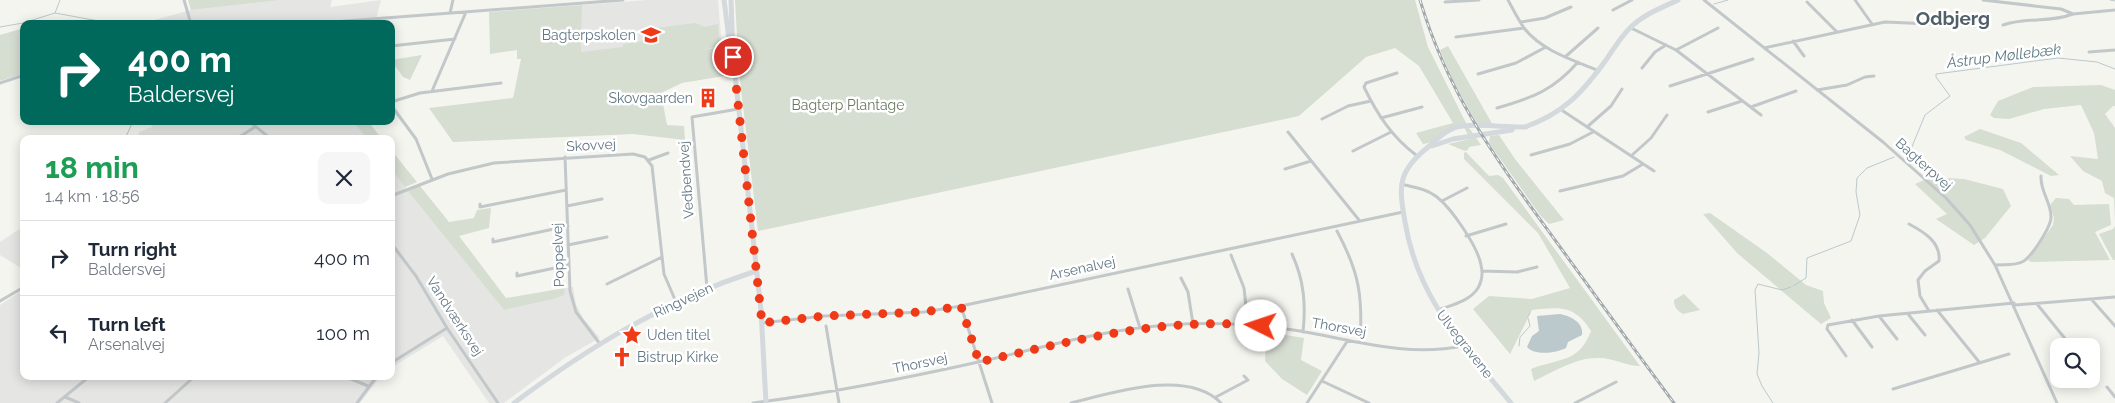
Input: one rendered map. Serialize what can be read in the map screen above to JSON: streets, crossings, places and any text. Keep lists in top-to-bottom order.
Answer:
{
  "streets": {
    "street": [
      "Skovvej",
      "Bagterpvej",
      "Vedbendvej",
      "Poppelvej",
      "Arsenalvej",
      "Ringvejen",
      "Vandværksvej",
      "Thorsvej",
      "Ulvegravene"
    ]
  },
  "crossings": [
    ["Skovvej", "Poppelvej"],
    ["Vedbendvej", "Ringvejen"],
    ["Poppelvej", "Ringvejen"],
    ["Arsenalvej", "Ulvegravene"],
    ["Thorsvej", "Ulvegravene"]
  ],
  "districts": ["Odbjerg"],
  "water": ["Åstrup Møllebæk"],
  "parks": ["Bagterp Plantage"],
  "places": {
    "school or university": ["Bagterpskolen"],
    "building": ["Skovgaarden"],
    "place": ["Uden titel"],
    "church": ["Bistrup Kirke"]
  },
  "page": {
    "turn": ["400 m", "Baldersvej"],
    "heading": ["18 min", "1.4 km · 18:56"],
    "list": [
      {
        "name": "Turn right",
        "note": "Baldersvej",
        "value": "400 m"
      },
      {
        "name": "Turn left",
        "note": "Arsenalvej",
        "value": "100 m"
      }
    ]
  }
}
